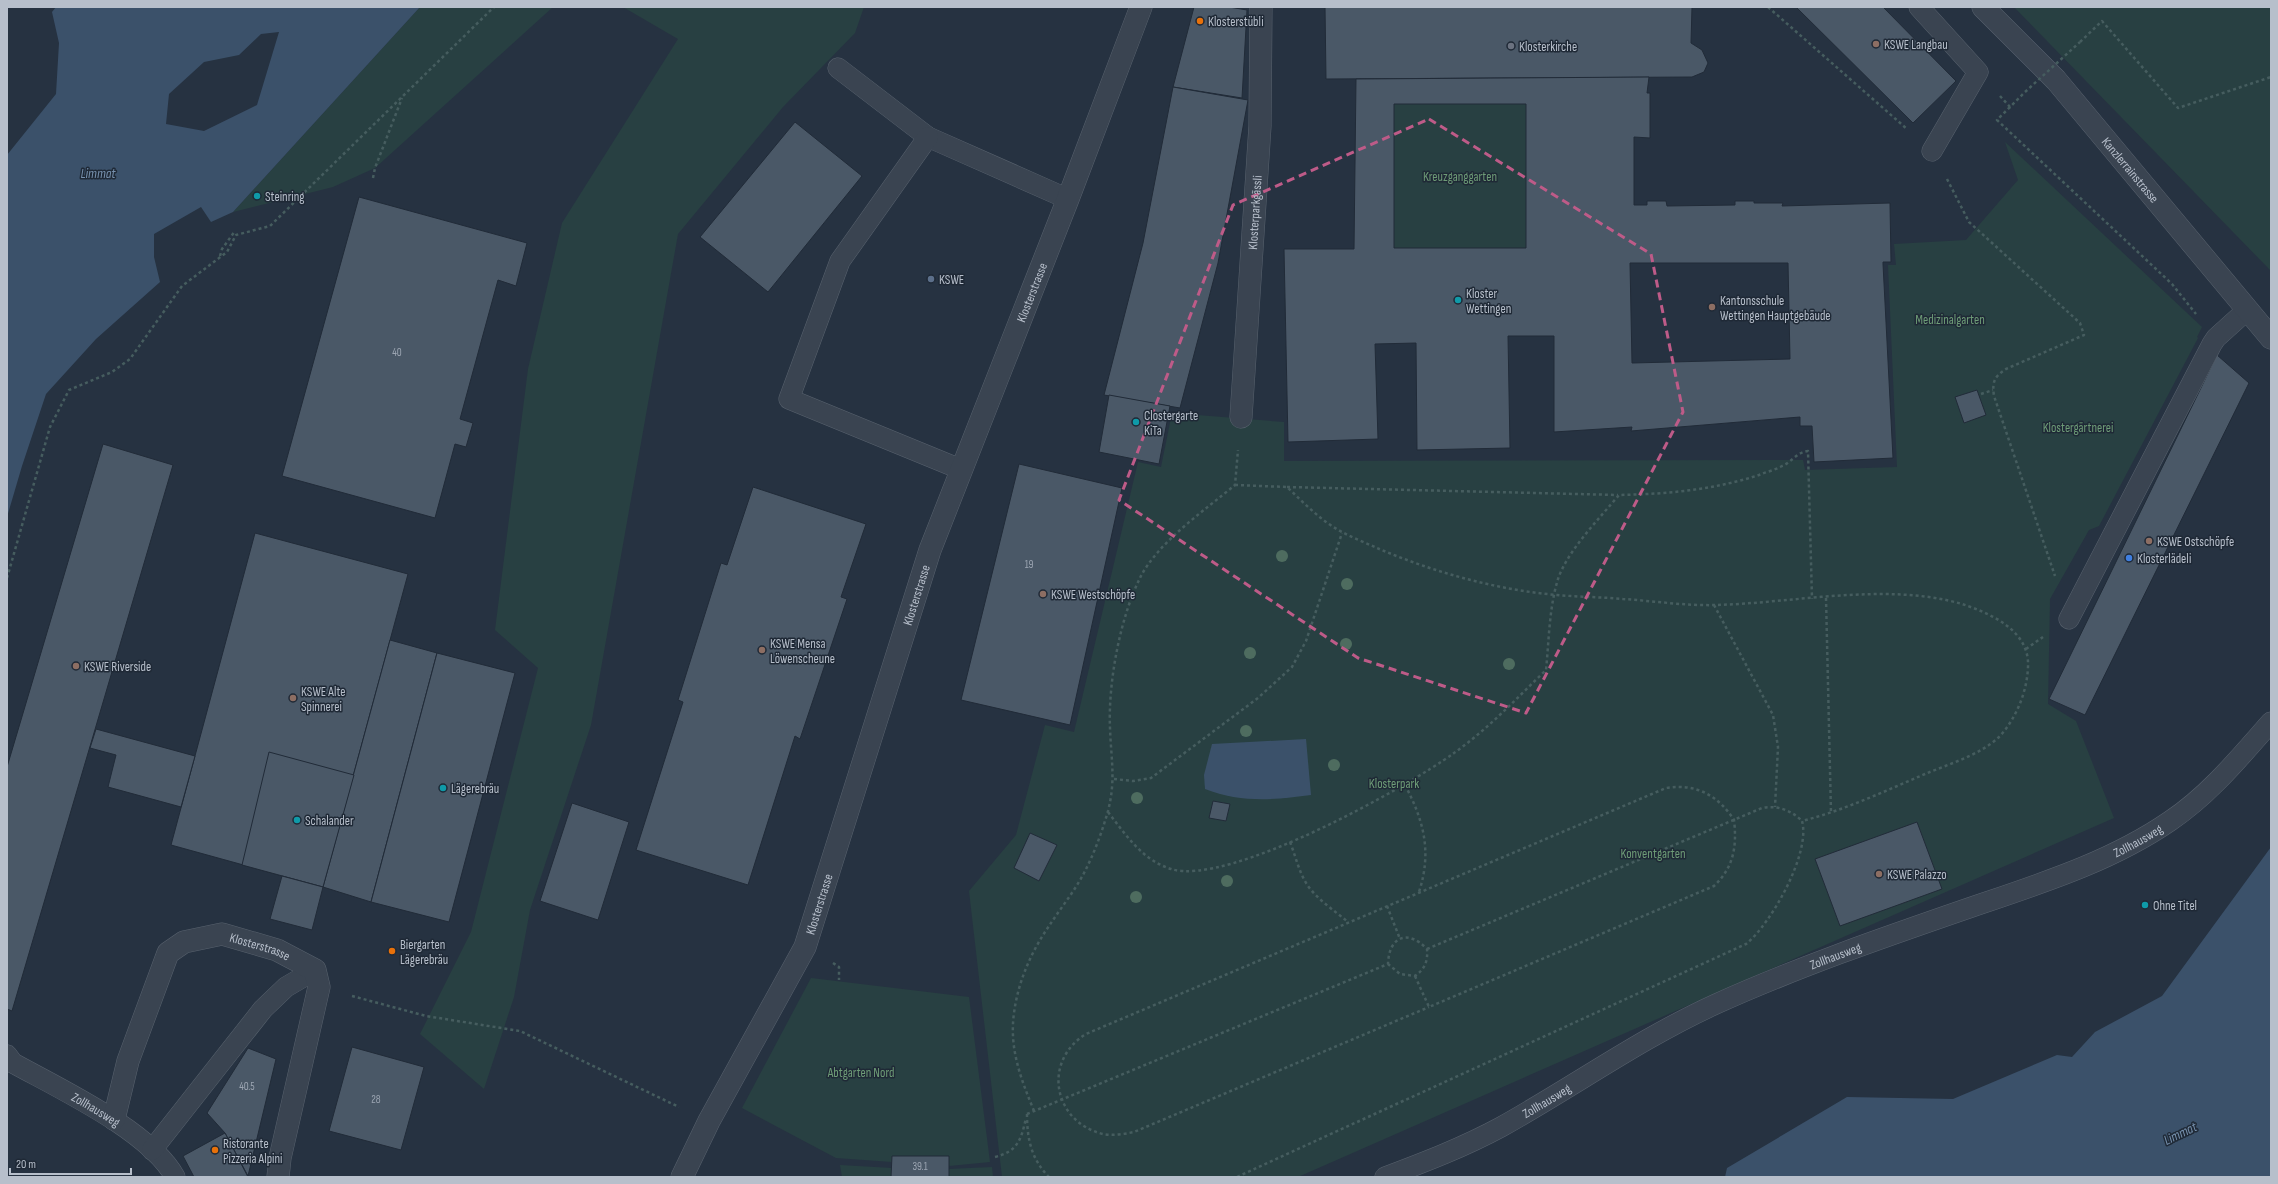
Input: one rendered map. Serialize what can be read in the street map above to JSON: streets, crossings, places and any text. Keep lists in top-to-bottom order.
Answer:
{
  "streets": {
    "street": ["Kanzlerrainstrasse", "Klosterparkgässli", "Klosterstrasse"],
    "lane": ["Zollhausweg"]
  },
  "crossings": [
    ["Klosterstrasse", "Zollhausweg"]
  ],
  "water": ["Limmat"],
  "parks": [
    "Kreuzganggarten",
    "Medizinalgarten",
    "Klostergärtnerei",
    "Klosterpark",
    "Konventgarten",
    "Abtgarten Nord"
  ],
  "places": [
    "Klosterstübli",
    "KSWE Langbau",
    "Klosterkirche",
    "Steinring",
    "KSWE",
    "Kloster Wettingen",
    "Kantonsschule Wettingen Hauptgebäude",
    "Clostergarte KiTa",
    "KSWE Ostschöpfe",
    "Klosterlädeli",
    "KSWE Westschöpfe",
    "KSWE Mensa Löwenscheune",
    "KSWE Riverside",
    "KSWE Alte Spinnerei",
    "Lägerebräu",
    "Schalander",
    "KSWE Palazzo",
    "Ohne Titel",
    "Biergarten Lägerebräu",
    "Ristorante Pizzeria Alpini"
  ],
  "house_numbers": [
    "40",
    "19",
    "40.5",
    "28",
    "39.1"
  ],
  "scale_bar": "20 m"
}
